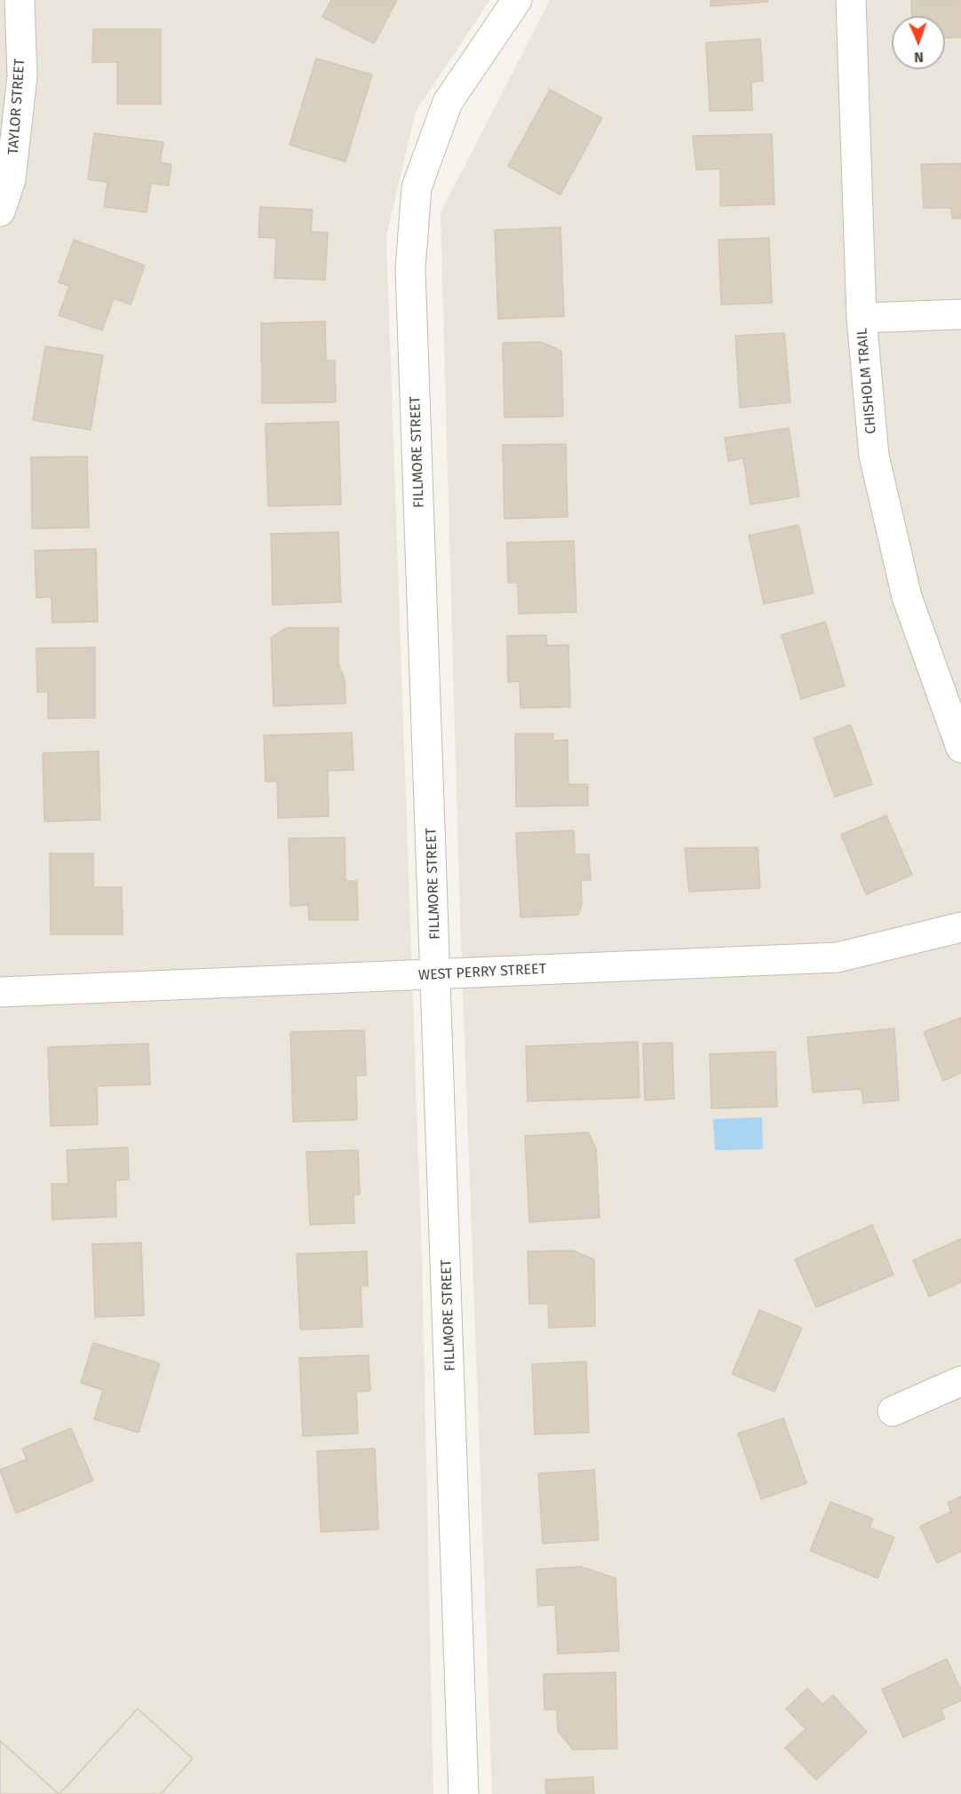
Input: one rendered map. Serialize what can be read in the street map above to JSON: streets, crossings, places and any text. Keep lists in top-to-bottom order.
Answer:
{
  "streets": {
    "street": [
      "TAYLOR STREET",
      "CHISHOLM TRAIL",
      "FILLMORE STREET",
      "WEST PERRY STREET"
    ]
  },
  "crossings": [
    ["FILLMORE STREET", "WEST PERRY STREET"]
  ],
  "north": "bottom"
}
